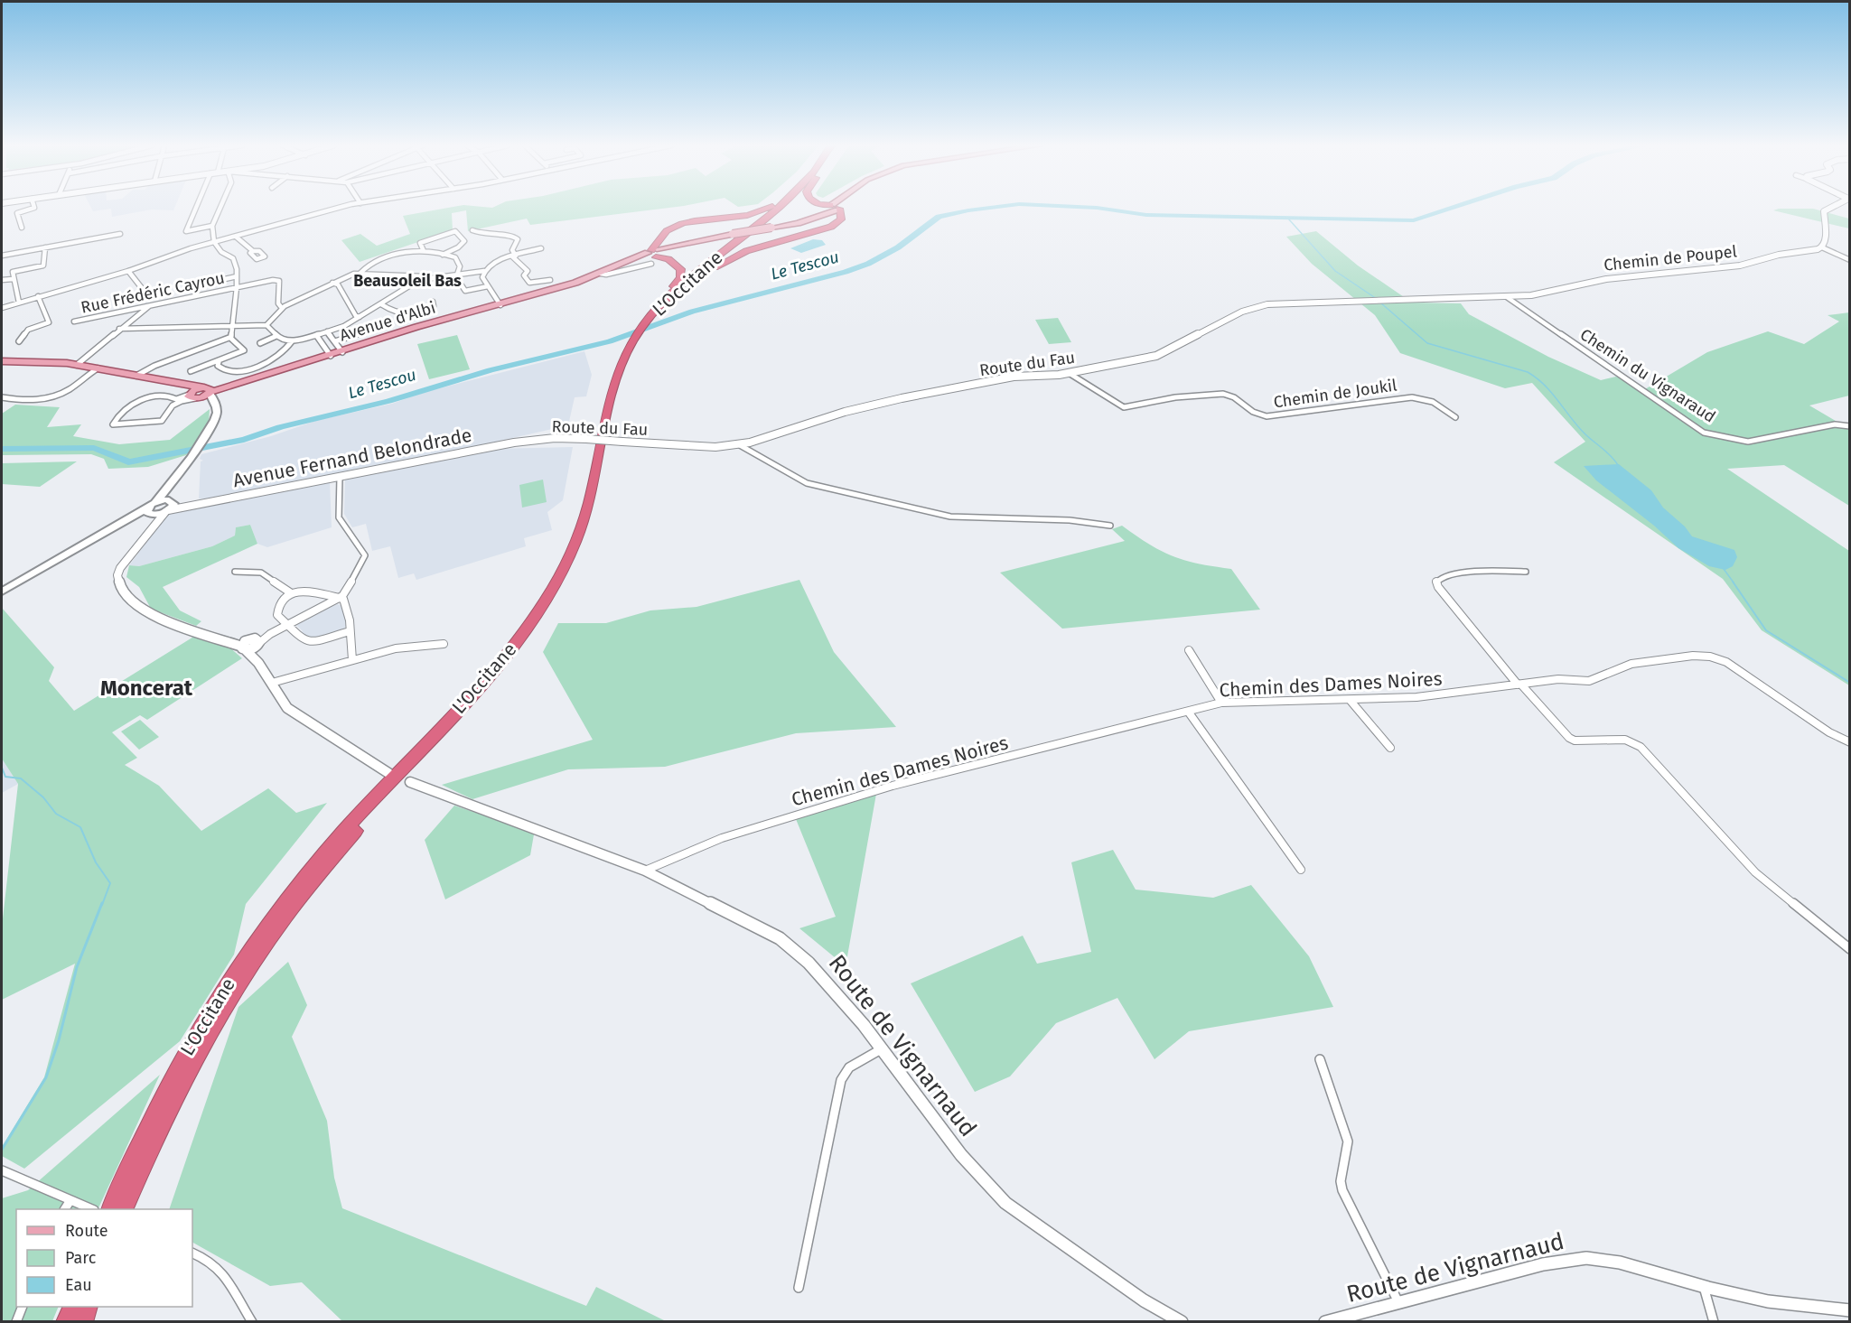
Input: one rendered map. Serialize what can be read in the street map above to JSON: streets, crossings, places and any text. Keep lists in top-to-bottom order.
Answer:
{
  "streets": {
    "highway": ["L'Occitane"],
    "main road": ["Avenue d'Albi"],
    "street": [
      "Chemin de Poupel",
      "Rue Frédéric Cayrou",
      "Route du Fau",
      "Chemin du Vignaraud",
      "Chemin de Joukil",
      "Avenue Fernand Belondrade",
      "Chemin des Dames Noires",
      "Route de Vignarnaud"
    ]
  },
  "crossings": [
    ["Chemin de Poupel", "Route du Fau"],
    ["Chemin de Poupel", "Chemin du Vignaraud"],
    ["Route du Fau", "Chemin du Vignaraud"],
    ["Route du Fau", "Chemin de Joukil"],
    ["Route du Fau", "Avenue Fernand Belondrade"],
    ["Chemin des Dames Noires", "Route de Vignarnaud"]
  ],
  "districts": ["Beausoleil Bas", "Moncerat"],
  "water": ["Le Tescou"],
  "legend": ["Route", "Parc", "Eau"]
}
